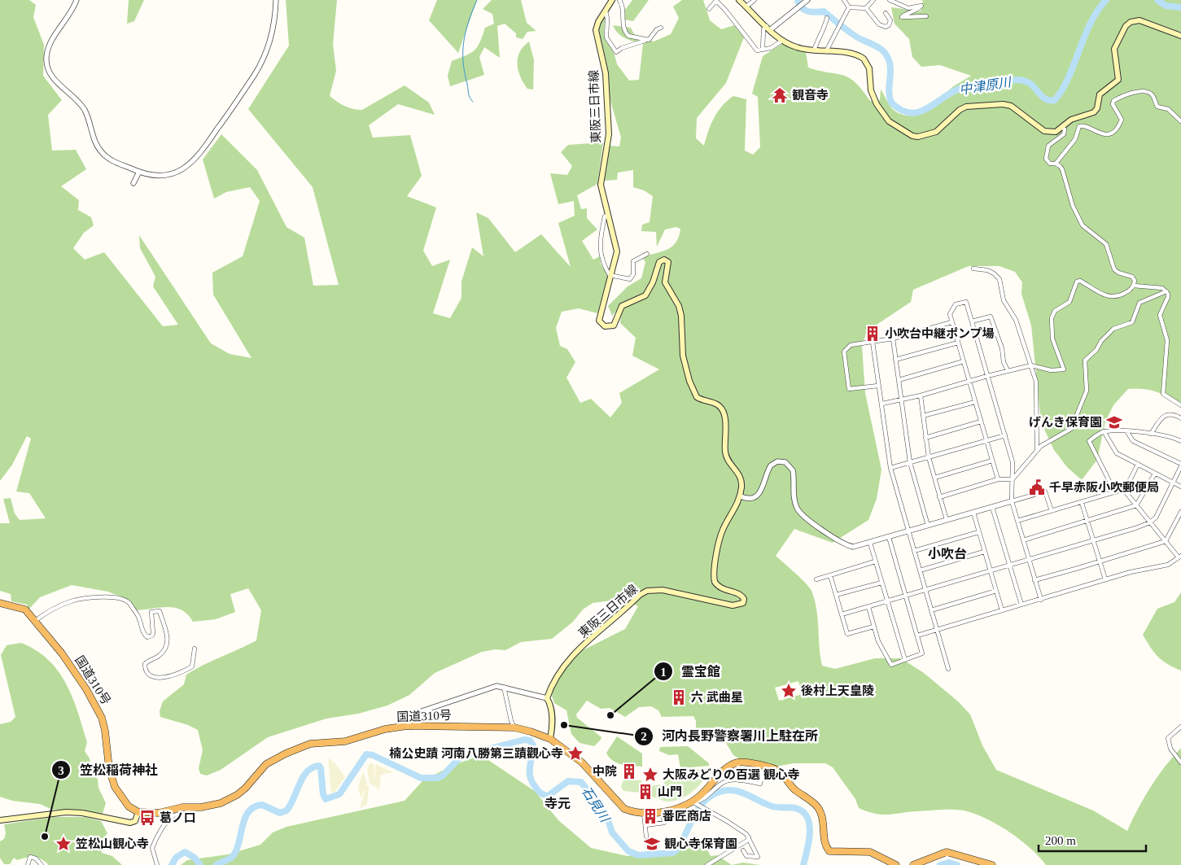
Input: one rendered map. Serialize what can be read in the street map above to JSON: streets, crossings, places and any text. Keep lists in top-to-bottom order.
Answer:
{
  "streets": {
    "highway": ["国道310号"],
    "main road": ["東阪三日市線"]
  },
  "districts": ["小吹台", "寺元"],
  "water": ["中津原川", "石見川"],
  "places": {
    "temple": ["観音寺"],
    "building": [
      "小吹台中継ポンプ場",
      "六 武曲星",
      "中院",
      "山門",
      "番匠商店"
    ],
    "school or university": ["げんき保育園", "観心寺保育園"],
    "public building": ["千早赤阪小吹郵便局"],
    "place": [
      "後村上天皇陵",
      "楠公史蹟 河南八勝第三蹟觀心寺",
      "大阪みどりの百選 観心寺",
      "笠松山観心寺"
    ],
    "other": ["霊宝館", "河内長野警察署川上駐在所", "笠松稲荷神社"],
    "bus stop": ["葛ノ口"]
  },
  "scale_bar": "200 m"
}
